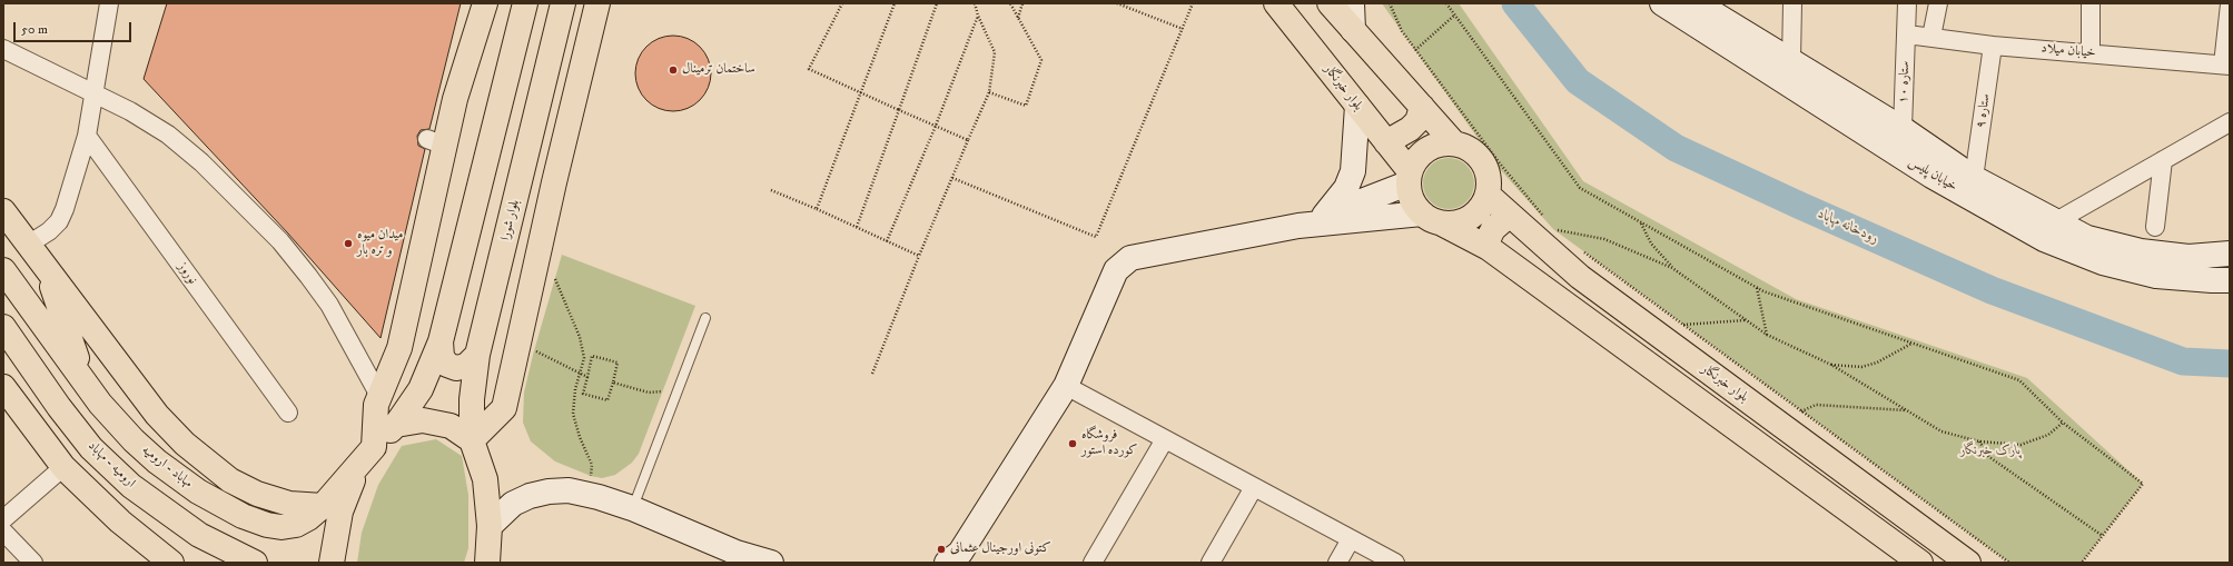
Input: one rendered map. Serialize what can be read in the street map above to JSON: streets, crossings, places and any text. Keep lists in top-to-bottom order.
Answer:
{
  "streets": {
    "main road": [
      "بلوار خبرنگار",
      "بلوار شورا",
      "ارومیه - مهاباد",
      "مهاباد - ارومیه"
    ],
    "street": [
      "خیابان میلاد",
      "ستاره ۱۰",
      "ستاره ۹",
      "خیابان پلیس",
      "نوروز"
    ]
  },
  "crossings": [
    ["خیابان میلاد", "ستاره ۱۰"],
    ["خیابان میلاد", "ستاره ۹"],
    ["ستاره ۱۰", "خیابان پلیس"],
    ["ستاره ۹", "خیابان پلیس"]
  ],
  "water": ["رودخانه مهاباد"],
  "parks": ["پارک خبرنگار"],
  "places": [
    "ساختمان ترمینال",
    "میدان میوه و تره بار",
    "فروشگاه کورده استور",
    "کتونی اورجینال عثمانی"
  ],
  "scale_bar": "50 m"
}
